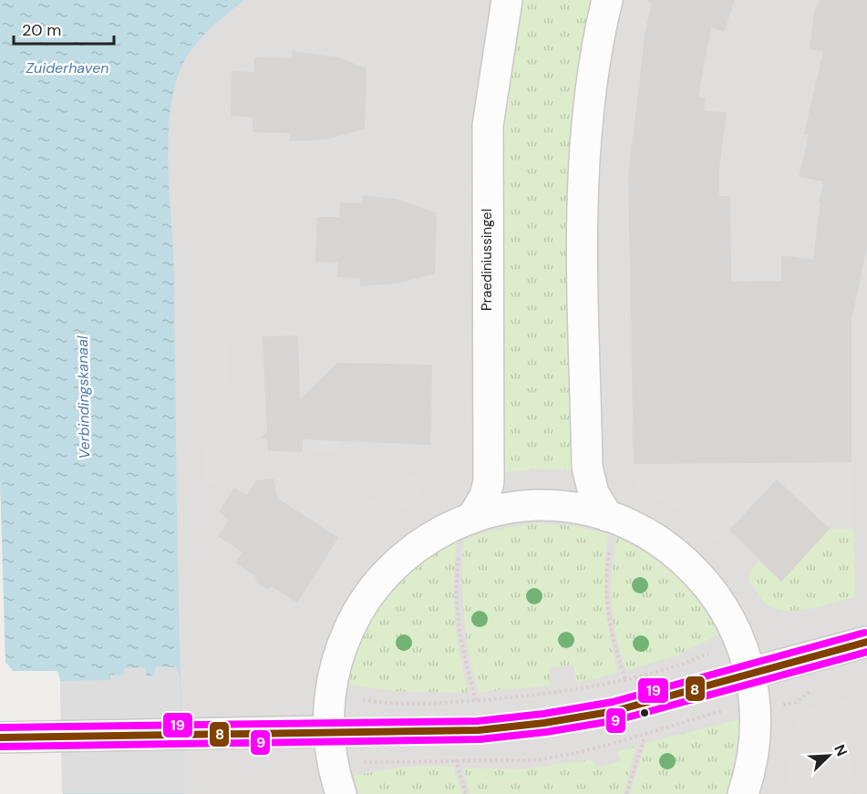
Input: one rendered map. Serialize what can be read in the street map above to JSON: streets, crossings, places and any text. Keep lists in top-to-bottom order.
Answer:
{
  "streets": {
    "street": ["Praediniussingel"]
  },
  "water": ["Zuiderhaven", "Verbindingskanaal"],
  "lines": ["transit line 19", "transit line 8", "transit line 9"],
  "scale_bar": "20 m",
  "north": "top right"
}
